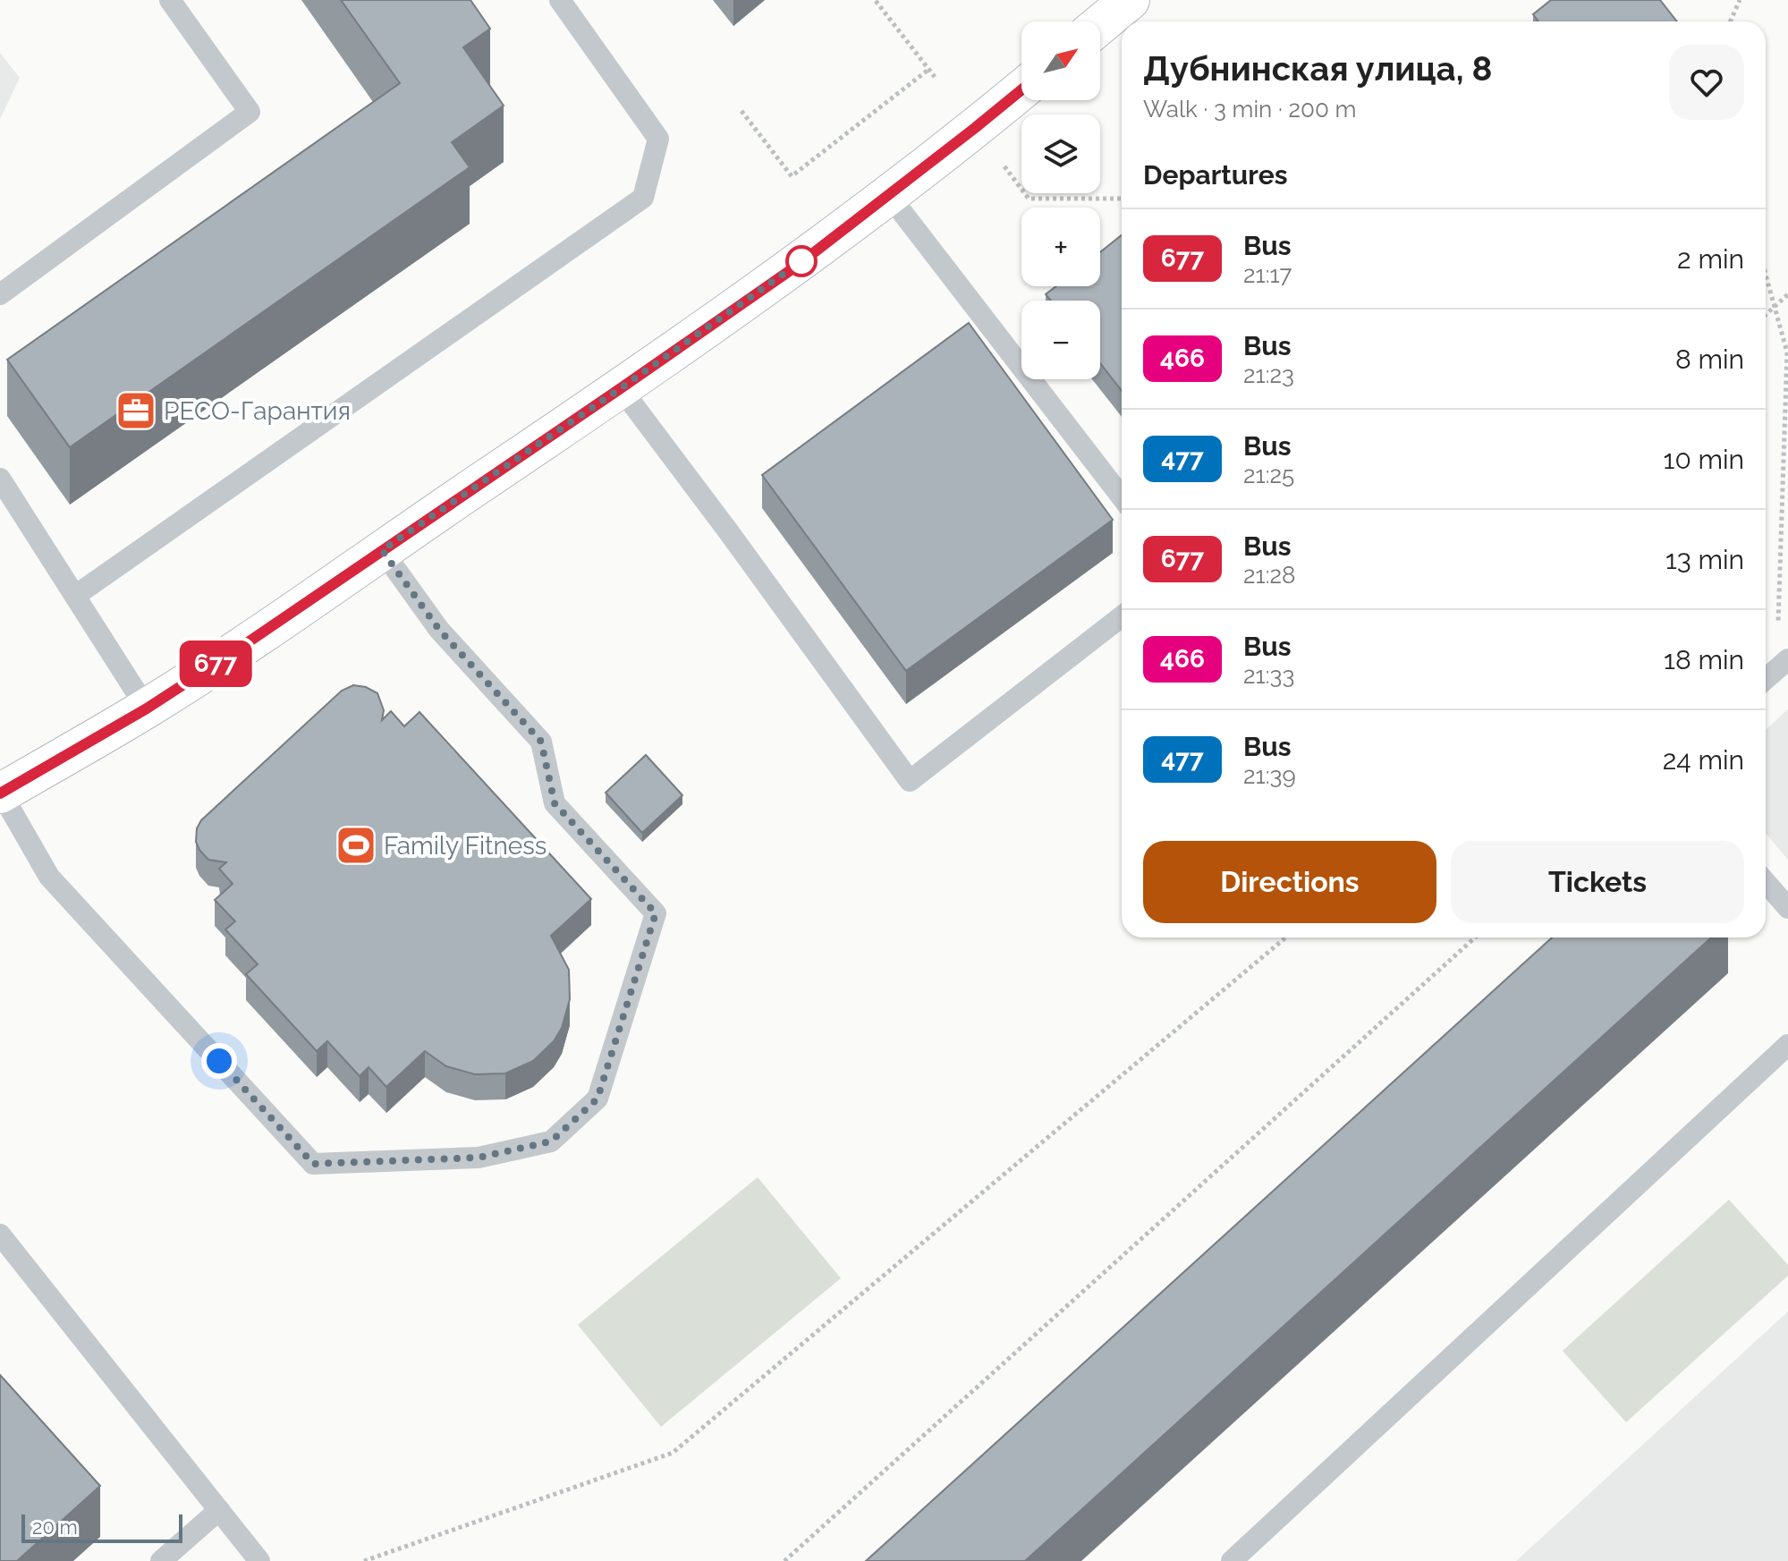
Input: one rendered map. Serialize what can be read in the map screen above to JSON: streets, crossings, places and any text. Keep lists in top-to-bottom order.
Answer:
{
  "places": {
    "office": ["РЕСО-Гарантия"],
    "sports": ["Family Fitness"]
  },
  "lines": ["bus line 677"],
  "scale_bar": "20 m",
  "north": "top right",
  "page": {
    "on_map": "677",
    "map_buttons": ["+", "−"],
    "heading": [
      ["Дубнинская улица, 8", "Walk · 3 min · 200 m"],
      "Departures"
    ],
    "list": [
      {
        "mark": "677",
        "name": "Bus",
        "note": "21:17",
        "value": "2 min"
      },
      {
        "mark": "466",
        "name": "Bus",
        "note": "21:23",
        "value": "8 min"
      },
      {
        "mark": "477",
        "name": "Bus",
        "note": "21:25",
        "value": "10 min"
      },
      {
        "mark": "677",
        "name": "Bus",
        "note": "21:28",
        "value": "13 min"
      },
      {
        "mark": "466",
        "name": "Bus",
        "note": "21:33",
        "value": "18 min"
      },
      {
        "mark": "477",
        "name": "Bus",
        "note": "21:39",
        "value": "24 min"
      }
    ],
    "buttons": ["Directions", "Tickets"],
    "scale": "20 m"
  }
}
